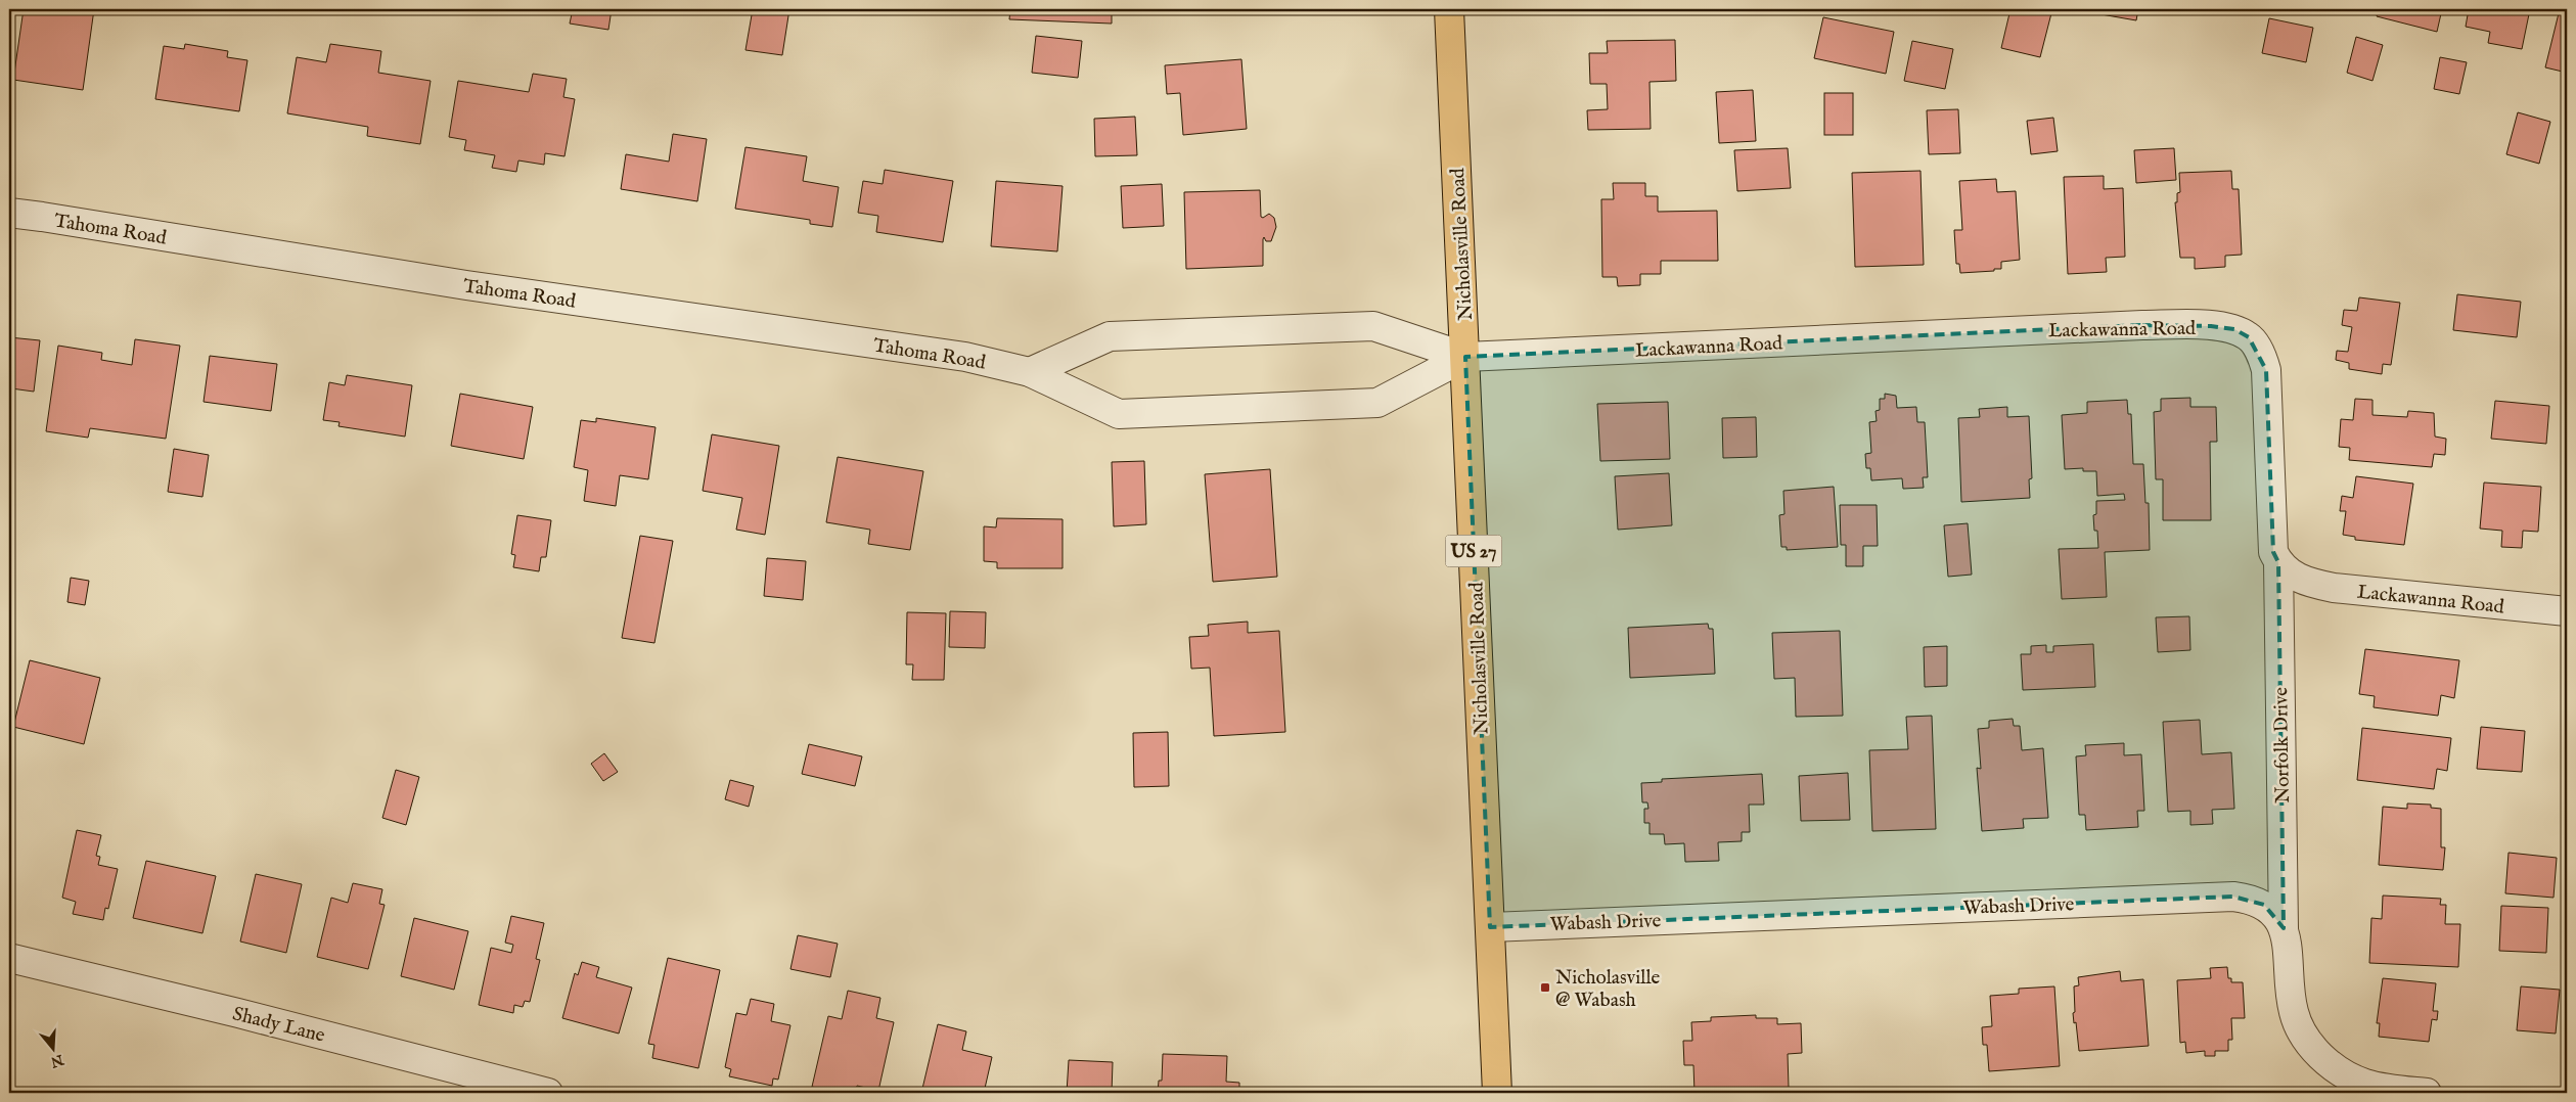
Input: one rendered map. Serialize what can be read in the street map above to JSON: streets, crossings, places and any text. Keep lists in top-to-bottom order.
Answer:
{
  "streets": {
    "main road": ["Nicholasville Road", "US 27"],
    "street": [
      "Tahoma Road",
      "Lackawanna Road",
      "Norfolk Drive",
      "Wabash Drive",
      "Shady Lane"
    ]
  },
  "crossings": [
    ["Tahoma Road", "Nicholasville Road"],
    ["Tahoma Road", "Lackawanna Road"],
    ["Nicholasville Road", "Lackawanna Road"],
    ["Nicholasville Road", "Wabash Drive"],
    ["Lackawanna Road", "Norfolk Drive"],
    ["Norfolk Drive", "Wabash Drive"]
  ],
  "places": {
    "transit": ["Nicholasville @ Wabash"]
  },
  "north": "bottom"
}
